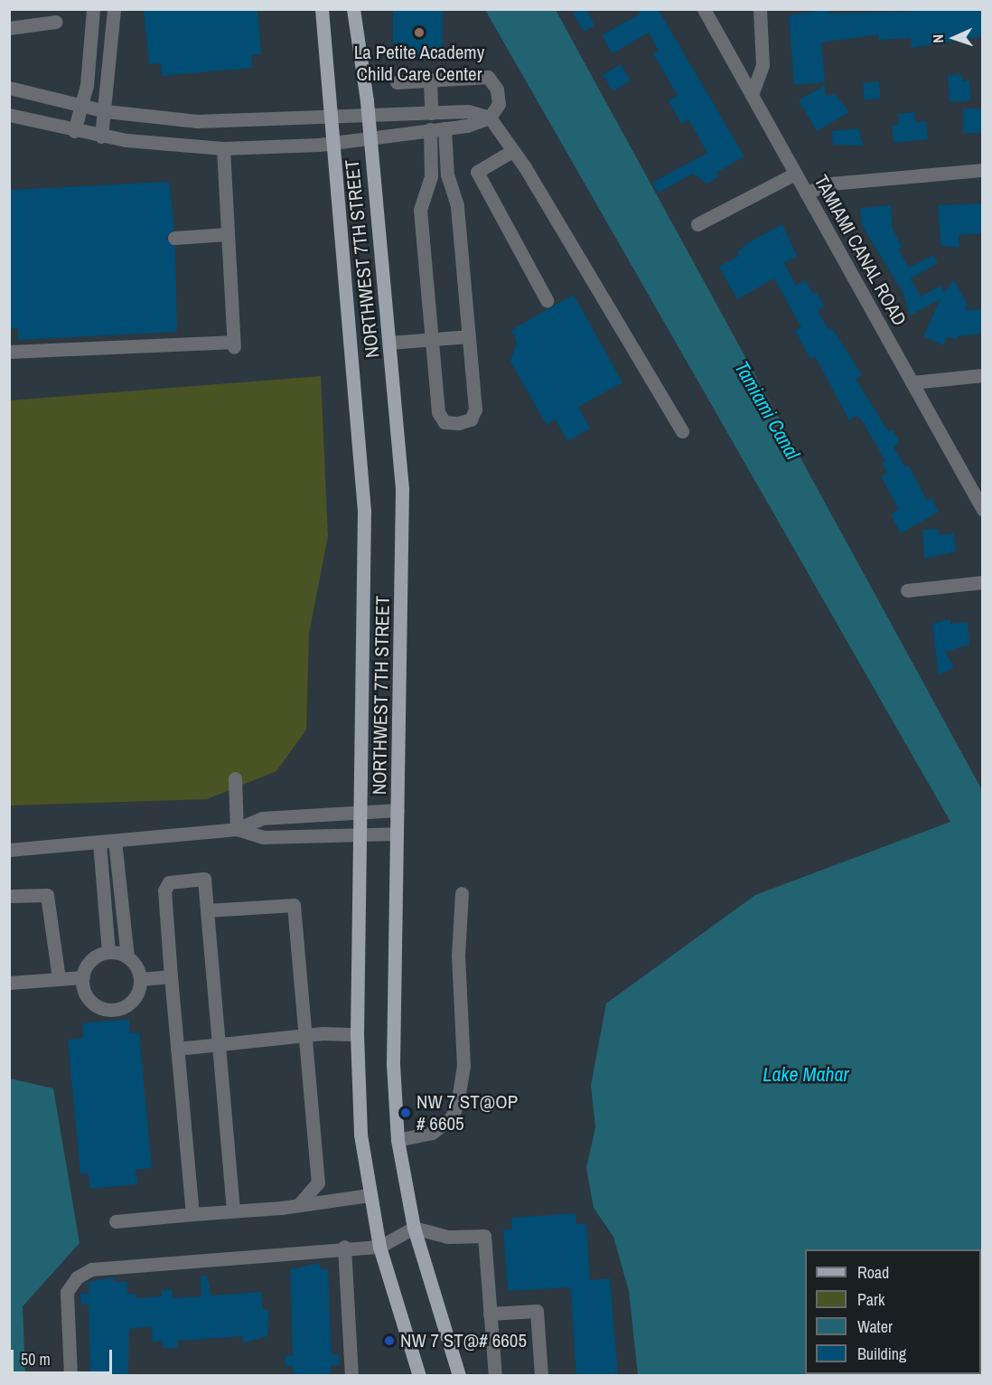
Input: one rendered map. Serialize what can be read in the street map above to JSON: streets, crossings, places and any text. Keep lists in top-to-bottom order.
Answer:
{
  "streets": {
    "main road": ["NORTHWEST 7TH STREET"],
    "street": ["TAMIAMI CANAL ROAD"]
  },
  "water": ["Tamiami Canal", "Lake Mahar"],
  "places": ["La Petite Academy Child Care Center", "NW 7 ST@OP # 6605", "NW 7 ST@# 6605"],
  "legend": [
    "Road",
    "Park",
    "Water",
    "Building"
  ],
  "scale_bar": "50 m",
  "north": "left"
}
